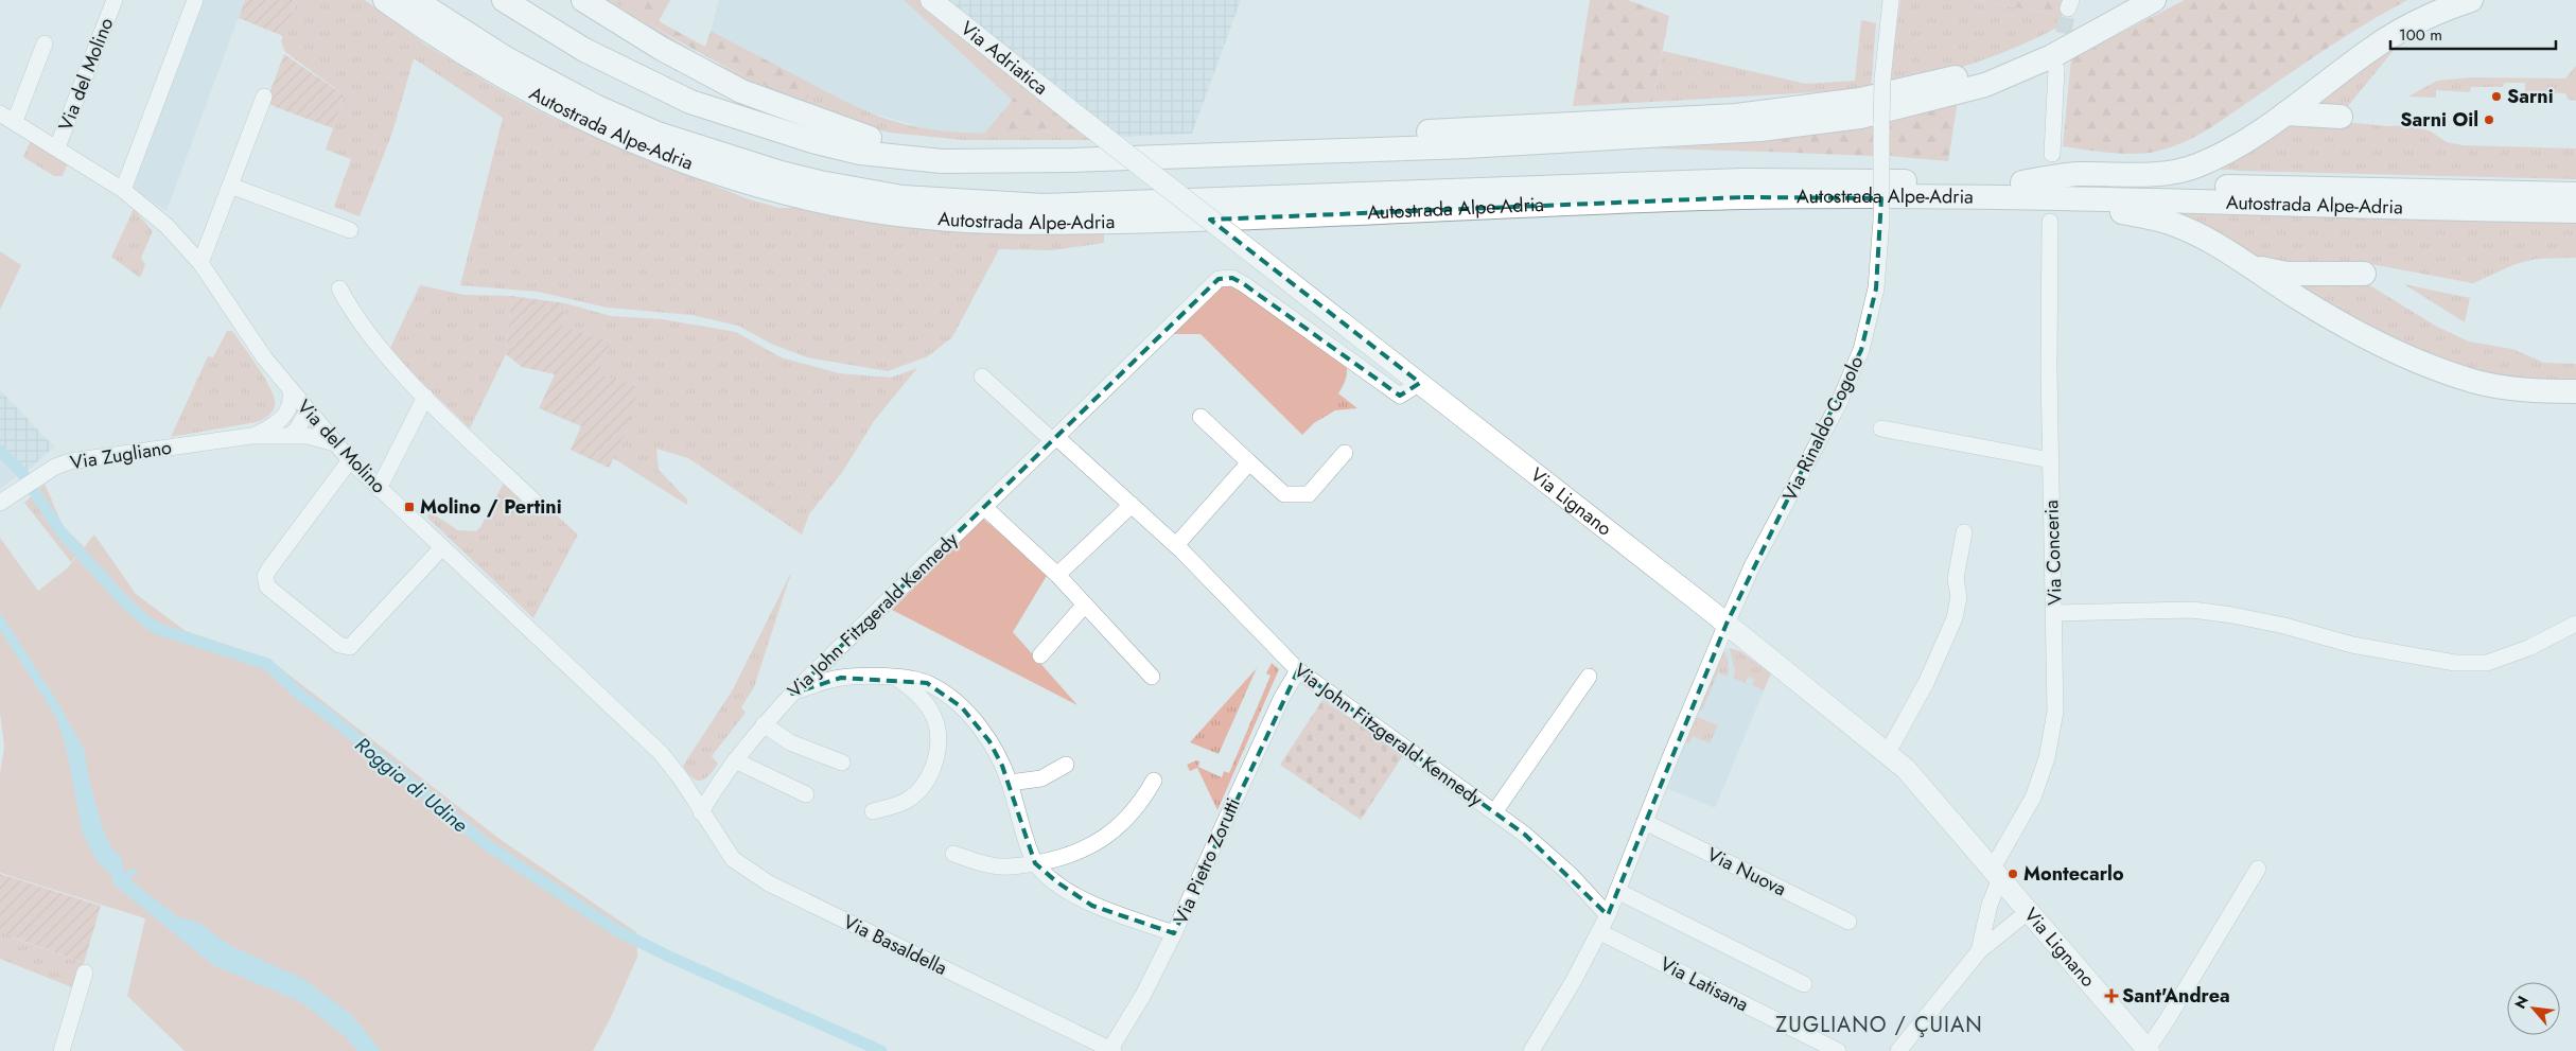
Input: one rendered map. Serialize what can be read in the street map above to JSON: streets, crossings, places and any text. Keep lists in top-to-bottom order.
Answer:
{
  "streets": {
    "highway": ["Autostrada Alpe-Adria"],
    "main road": ["Via Adriatica", "Via Lignano"],
    "street": [
      "Via del Molino",
      "Via Rinaldo Cogolo",
      "Via Zugliano",
      "Via Conceria",
      "Via John Fitzgerald Kennedy",
      "Via Pietro Zorutti",
      "Via Nuova",
      "Via Basaldella",
      "Via Latisana"
    ]
  },
  "crossings": [
    ["Via Adriatica", "Via Lignano"],
    ["Via del Molino", "Via Zugliano"],
    ["Via del Molino", "Via John Fitzgerald Kennedy"],
    ["Via del Molino", "Via Basaldella"],
    ["Via Rinaldo Cogolo", "Via Lignano"],
    ["Via Lignano", "Via Conceria"],
    ["Via Lignano", "Via John Fitzgerald Kennedy"],
    ["Via John Fitzgerald Kennedy", "Via Pietro Zorutti"],
    ["Via John Fitzgerald Kennedy", "Via Basaldella"],
    ["Via Pietro Zorutti", "Via Basaldella"]
  ],
  "districts": ["ZUGLIANO / ÇUIAN"],
  "water": ["Roggia di Udine"],
  "places": {
    "other": ["Sarni", "Sarni Oil", "Montecarlo"],
    "transit": ["Molino / Pertini"],
    "health": ["Sant'Andrea"]
  },
  "scale_bar": "100 m",
  "north": "top left"
}
